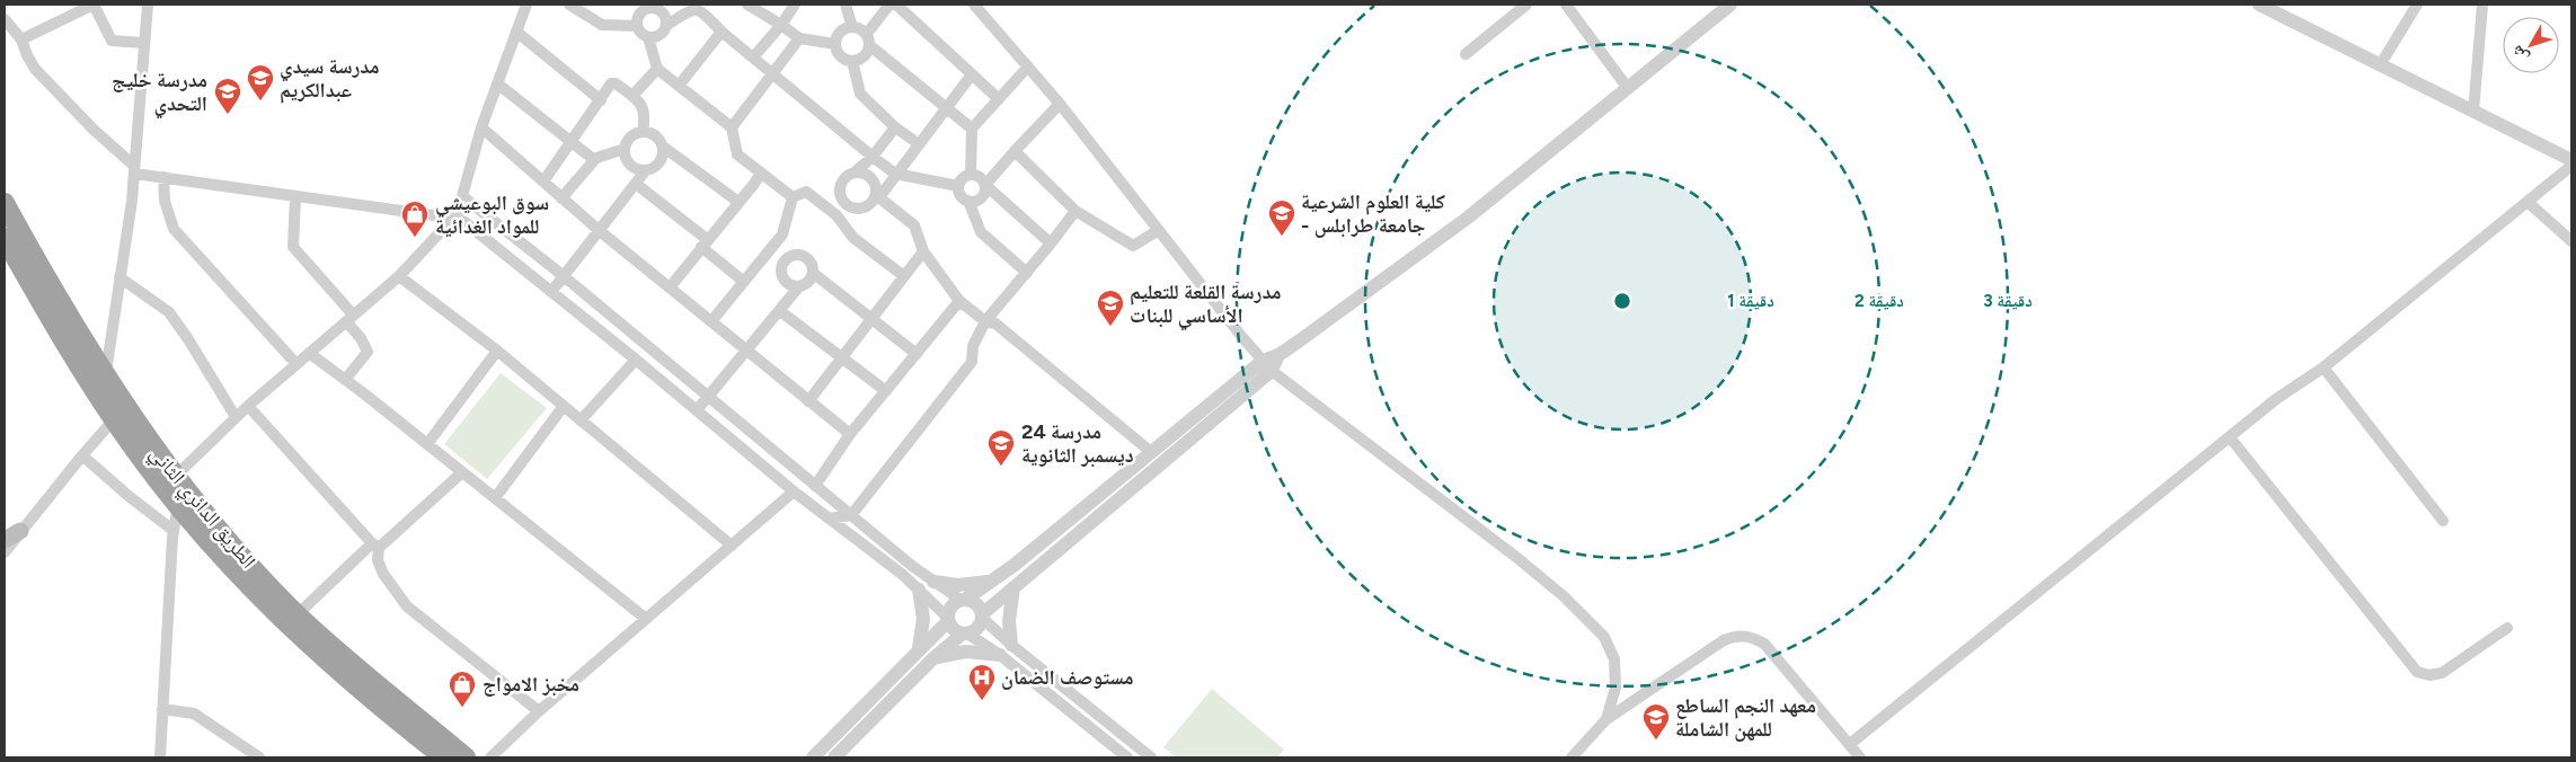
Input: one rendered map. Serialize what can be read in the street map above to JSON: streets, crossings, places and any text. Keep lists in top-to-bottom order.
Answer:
{
  "streets": {
    "highway": ["الطريق الدائري الثاني"]
  },
  "places": {
    "school or university": [
      "مدرسة سيدي عبدالكريم",
      "مدرسة خليج التحدي",
      "كلية العلوم الشرعية - جامعة طرابلس",
      "مدرسة القلعة للتعليم الأساسي للبنات",
      "مدرسة 24 ديسمبر الثانوية",
      "معهد النجم الساطع للمهن الشاملة"
    ],
    "shop": ["سوق البوعيشي للمواد الغدائية", "مخبز الامواج"],
    "hospital": ["مستوصف الضمان"]
  },
  "north": "bottom left",
  "rings": ["1 دقيقة", "2 دقيقة", "3 دقيقة"]
}
